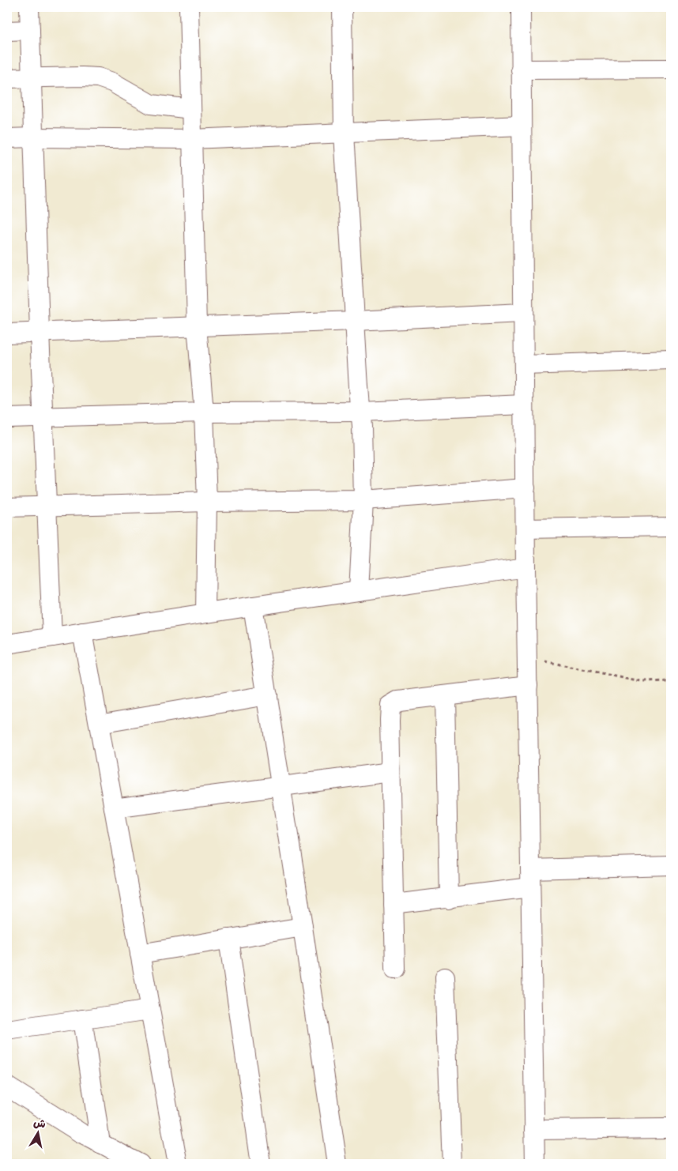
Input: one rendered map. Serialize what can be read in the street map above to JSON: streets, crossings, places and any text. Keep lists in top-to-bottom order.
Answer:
{
  "north": "top"
}
